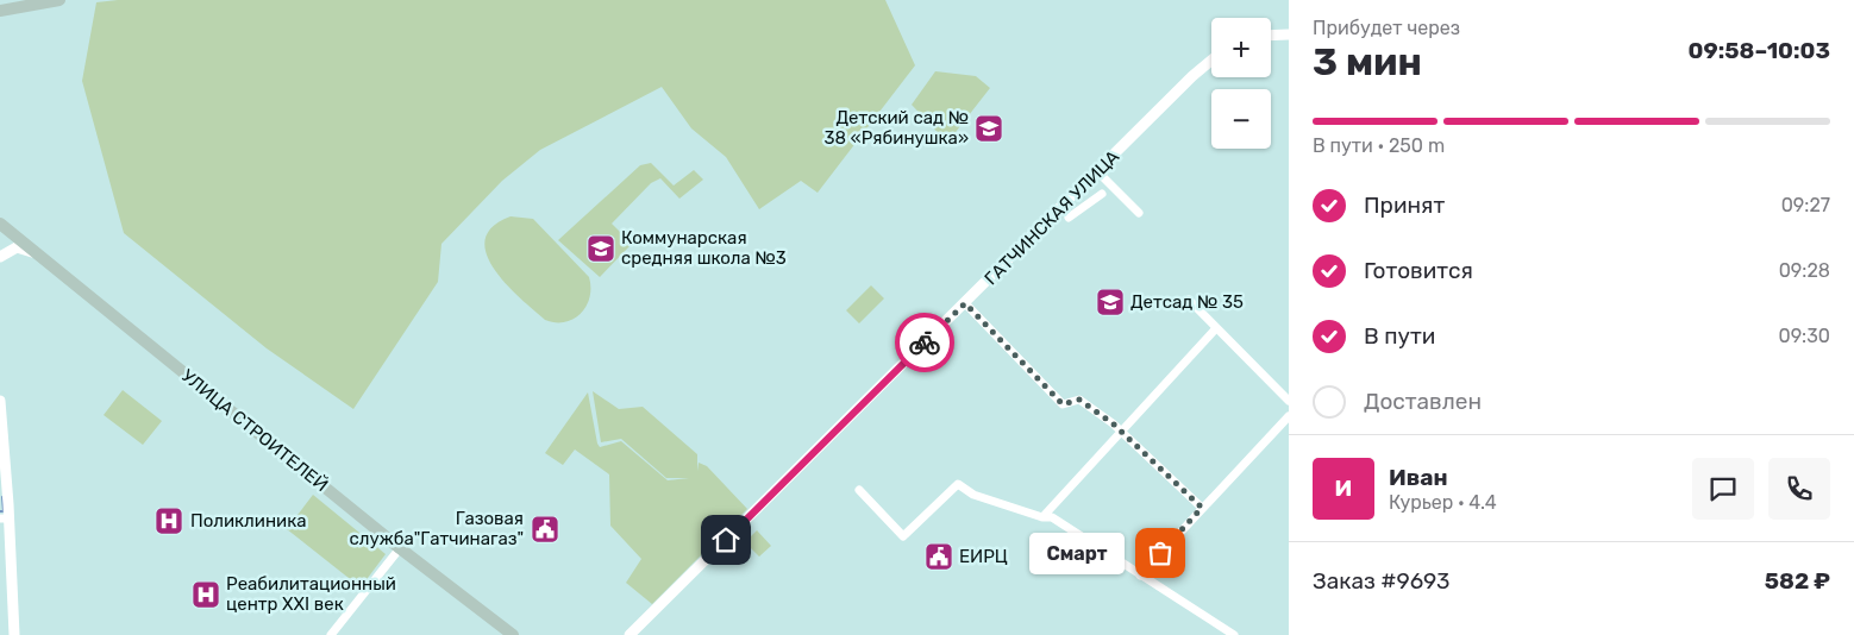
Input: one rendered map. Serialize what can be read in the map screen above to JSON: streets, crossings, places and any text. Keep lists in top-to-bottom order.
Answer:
{
  "streets": {
    "main road": ["УЛИЦА СТРОИТЕЛЕЙ"],
    "street": ["ГАТЧИНСКАЯ УЛИЦА"]
  },
  "places": {
    "school or university": ["Детский сад № 38 «Рябинушка»", "Коммунарская средняя школа №3", "Детсад № 35"],
    "hospital": ["Поликлиника", "Реабилитационный центр ХХI век"],
    "public building": ["Газовая служба\"Гатчинагаз\"", "ЕИРЦ"],
    "other": ["Смарт"]
  },
  "page": {
    "heading": ["3 мин", "Прибудет через", "09:58–10:03"],
    "panel": [
      "Иван",
      "Курьер · 4.4",
      "Заказ #9693",
      "582 ₽"
    ],
    "map_buttons": ["+", "−"],
    "bar": "В пути · 250 m",
    "list": [
      ["Принят", "09:27"],
      ["Готовится", "09:28"],
      ["В пути", "09:30"],
      "Доставлен"
    ],
    "round": "И",
    "bubble": "Смарт"
  }
}
